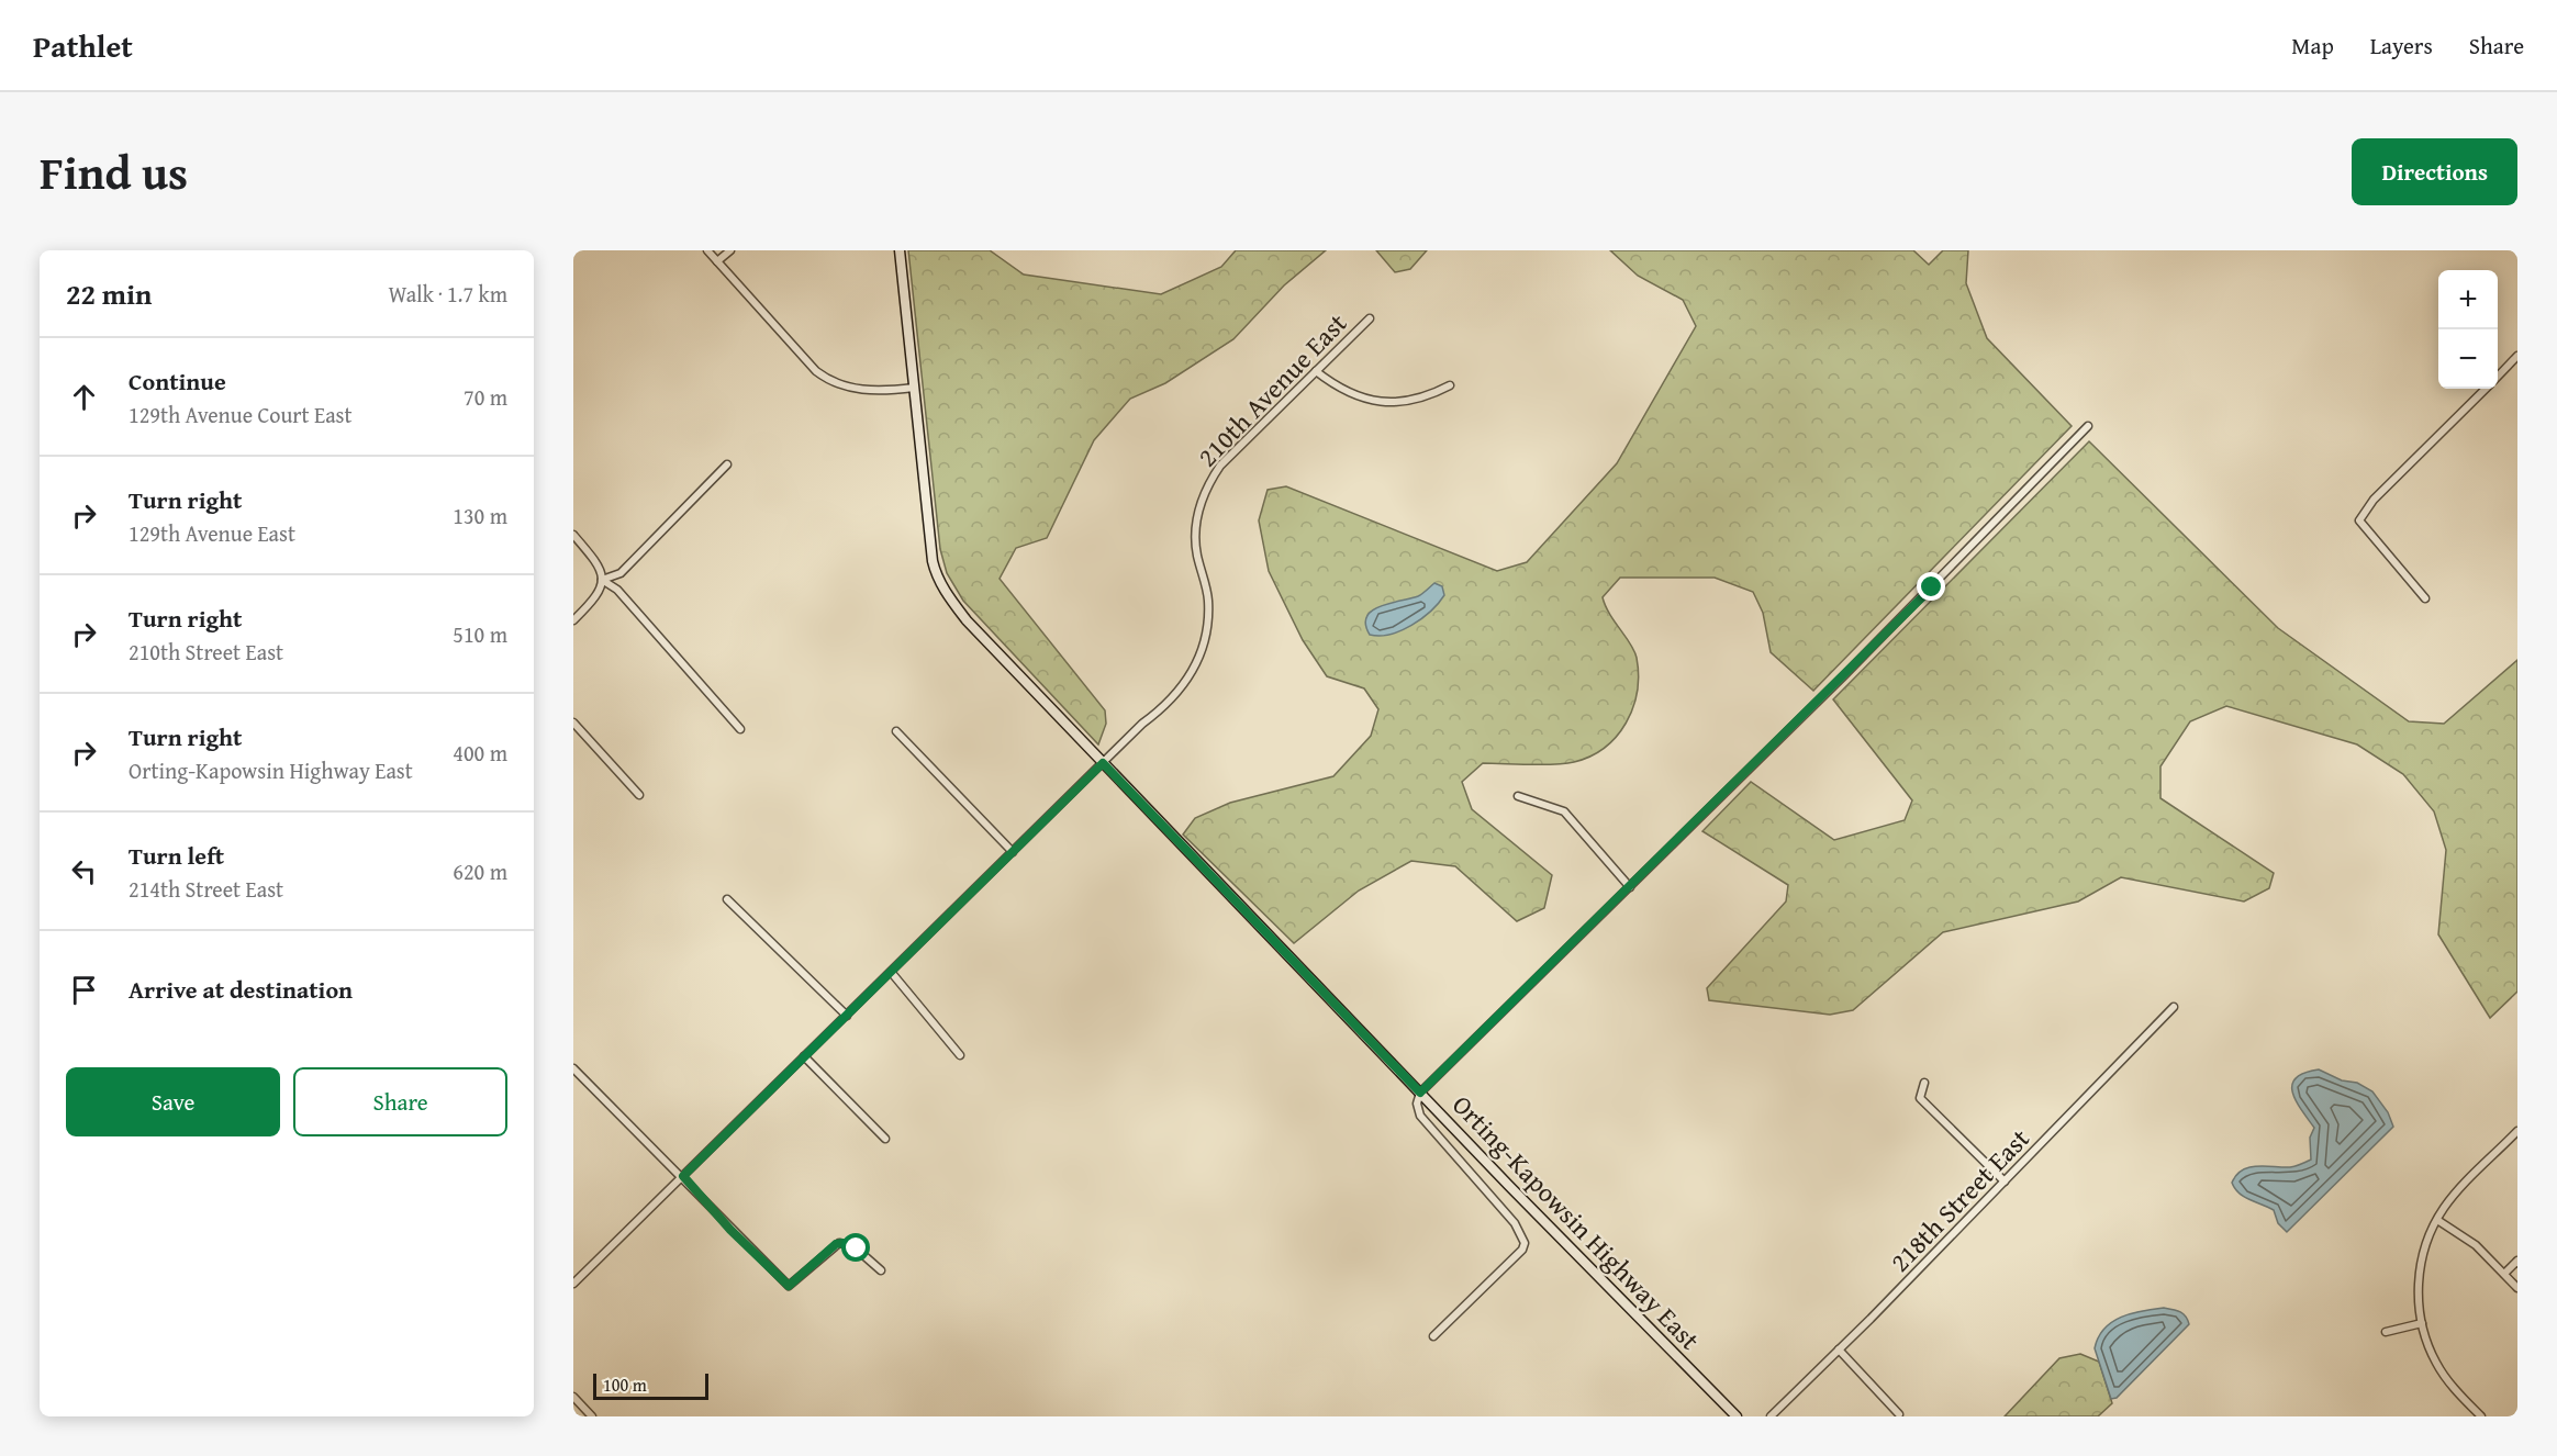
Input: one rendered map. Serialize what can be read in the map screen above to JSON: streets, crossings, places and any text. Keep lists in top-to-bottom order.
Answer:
{
  "streets": {
    "main road": ["Orting-Kapowsin Highway East"],
    "street": ["210th Avenue East", "218th Street East"]
  },
  "crossings": [
    ["210th Avenue East", "Orting-Kapowsin Highway East"]
  ],
  "scale_bar": "100 m",
  "page": {
    "header": "Pathlet",
    "nav": ["Map", "Layers", "Share"],
    "title": "Find us",
    "buttons": [
      "Directions",
      ["Save", "Share"]
    ],
    "heading": ["22 min", "Walk · 1.7 km"],
    "map_buttons": ["+", "−"],
    "list": [
      ["Continue", "129th Avenue Court East", "70 m"],
      ["Turn right", "129th Avenue East", "130 m"],
      ["Turn right", "210th Street East", "510 m"],
      ["Turn right", "Orting-Kapowsin Highway East", "400 m"],
      ["Turn left", "214th Street East", "620 m"],
      "Arrive at destination"
    ],
    "scale": "100 m"
  }
}
